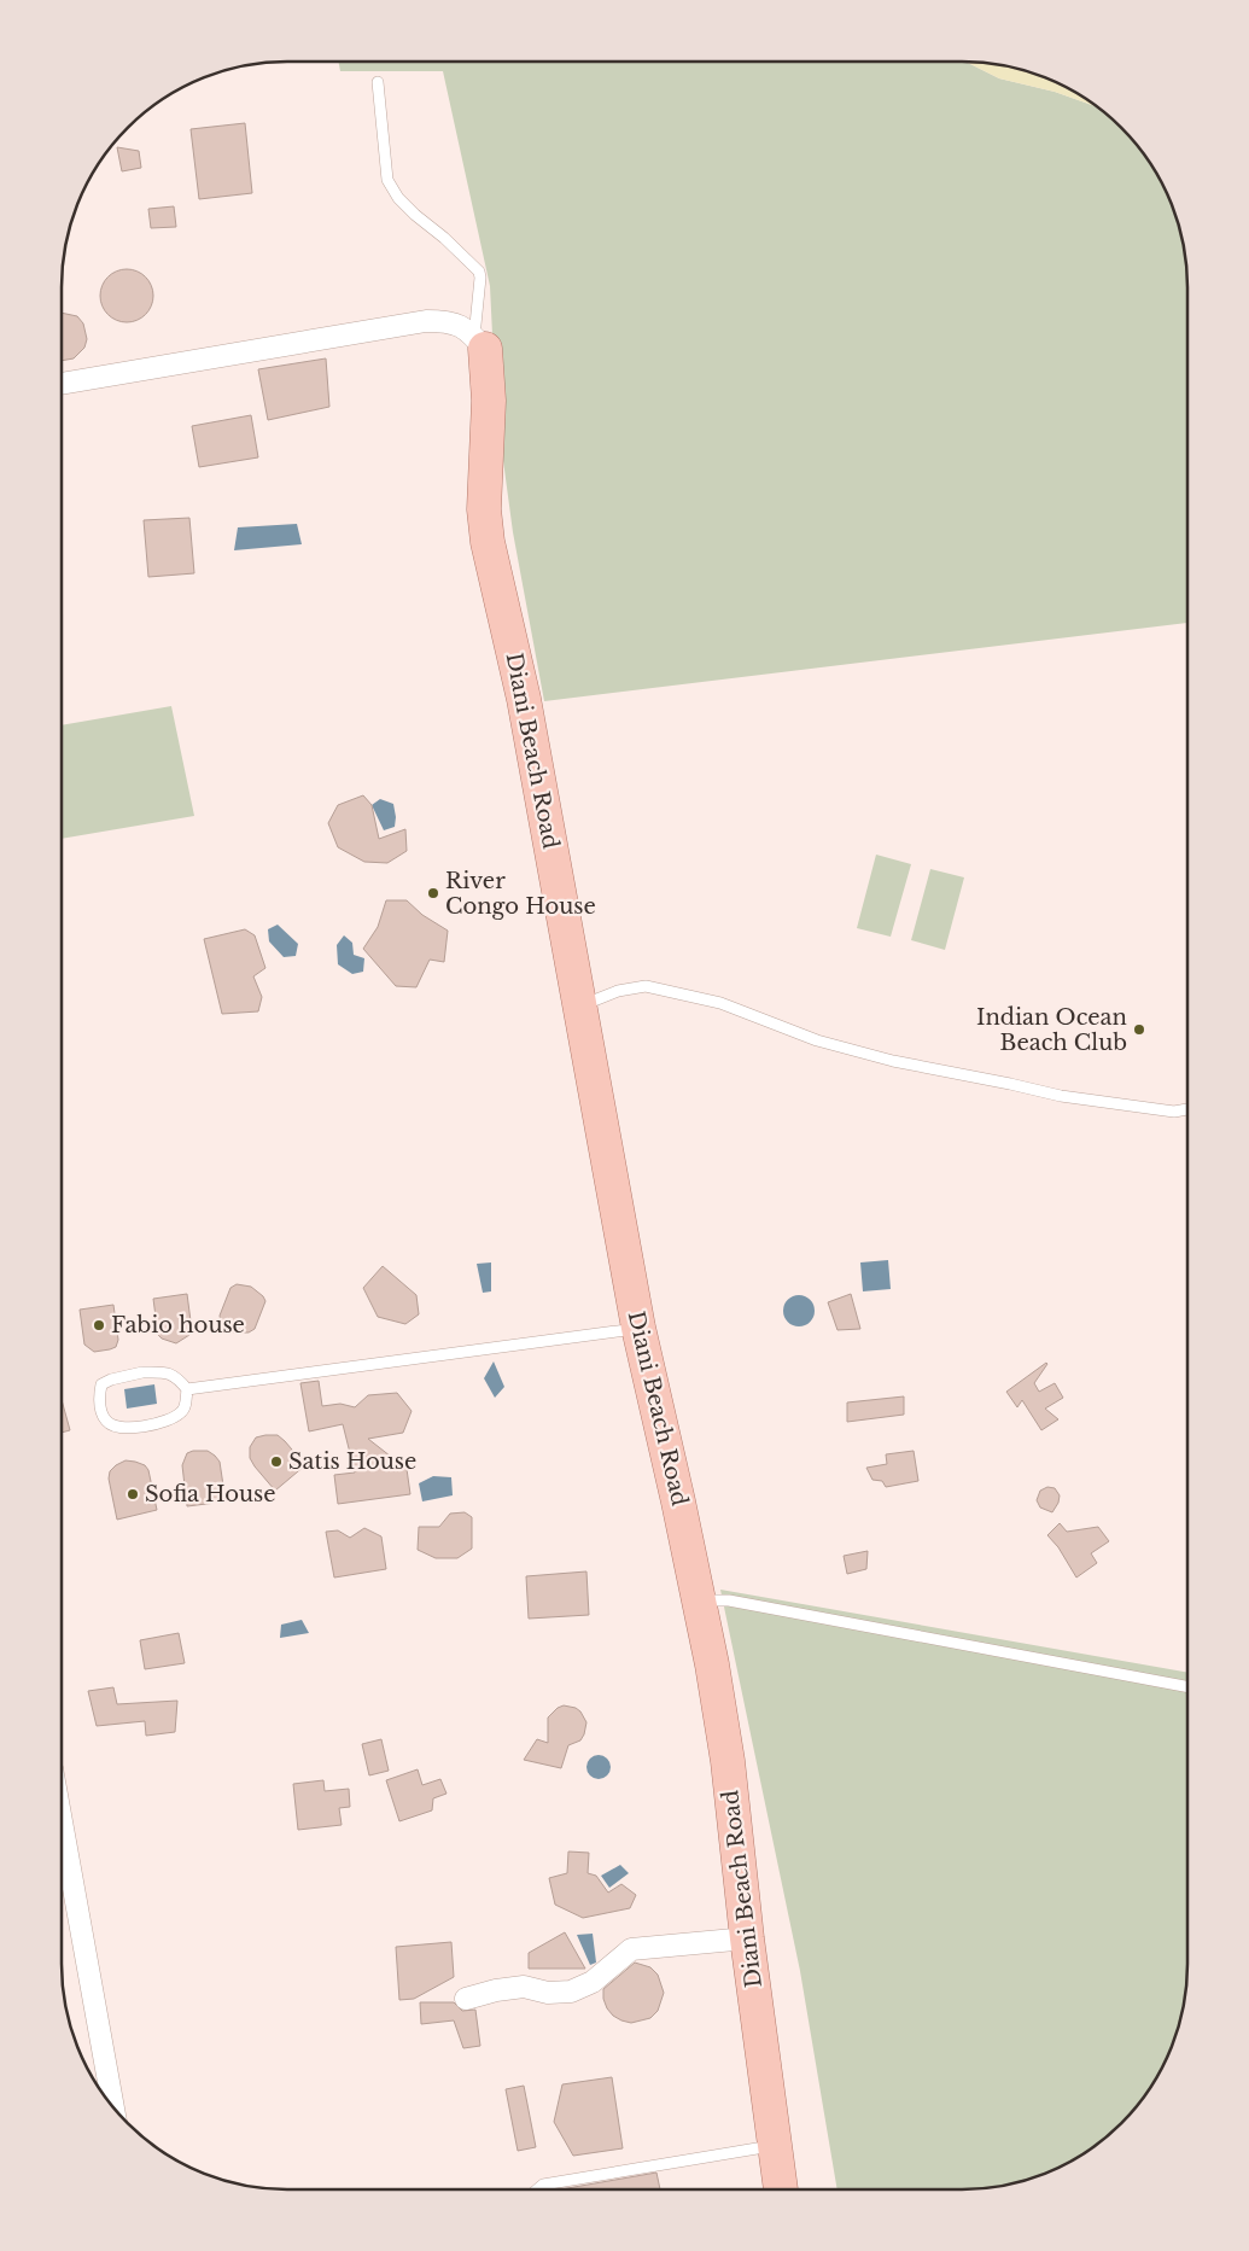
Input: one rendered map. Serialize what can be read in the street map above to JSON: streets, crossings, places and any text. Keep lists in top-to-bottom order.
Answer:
{
  "streets": {
    "main road": ["Diani Beach Road"]
  },
  "places": [
    "River Congo House",
    "Indian Ocean Beach Club",
    "Fabio house",
    "Satis House",
    "Sofia House"
  ]
}
